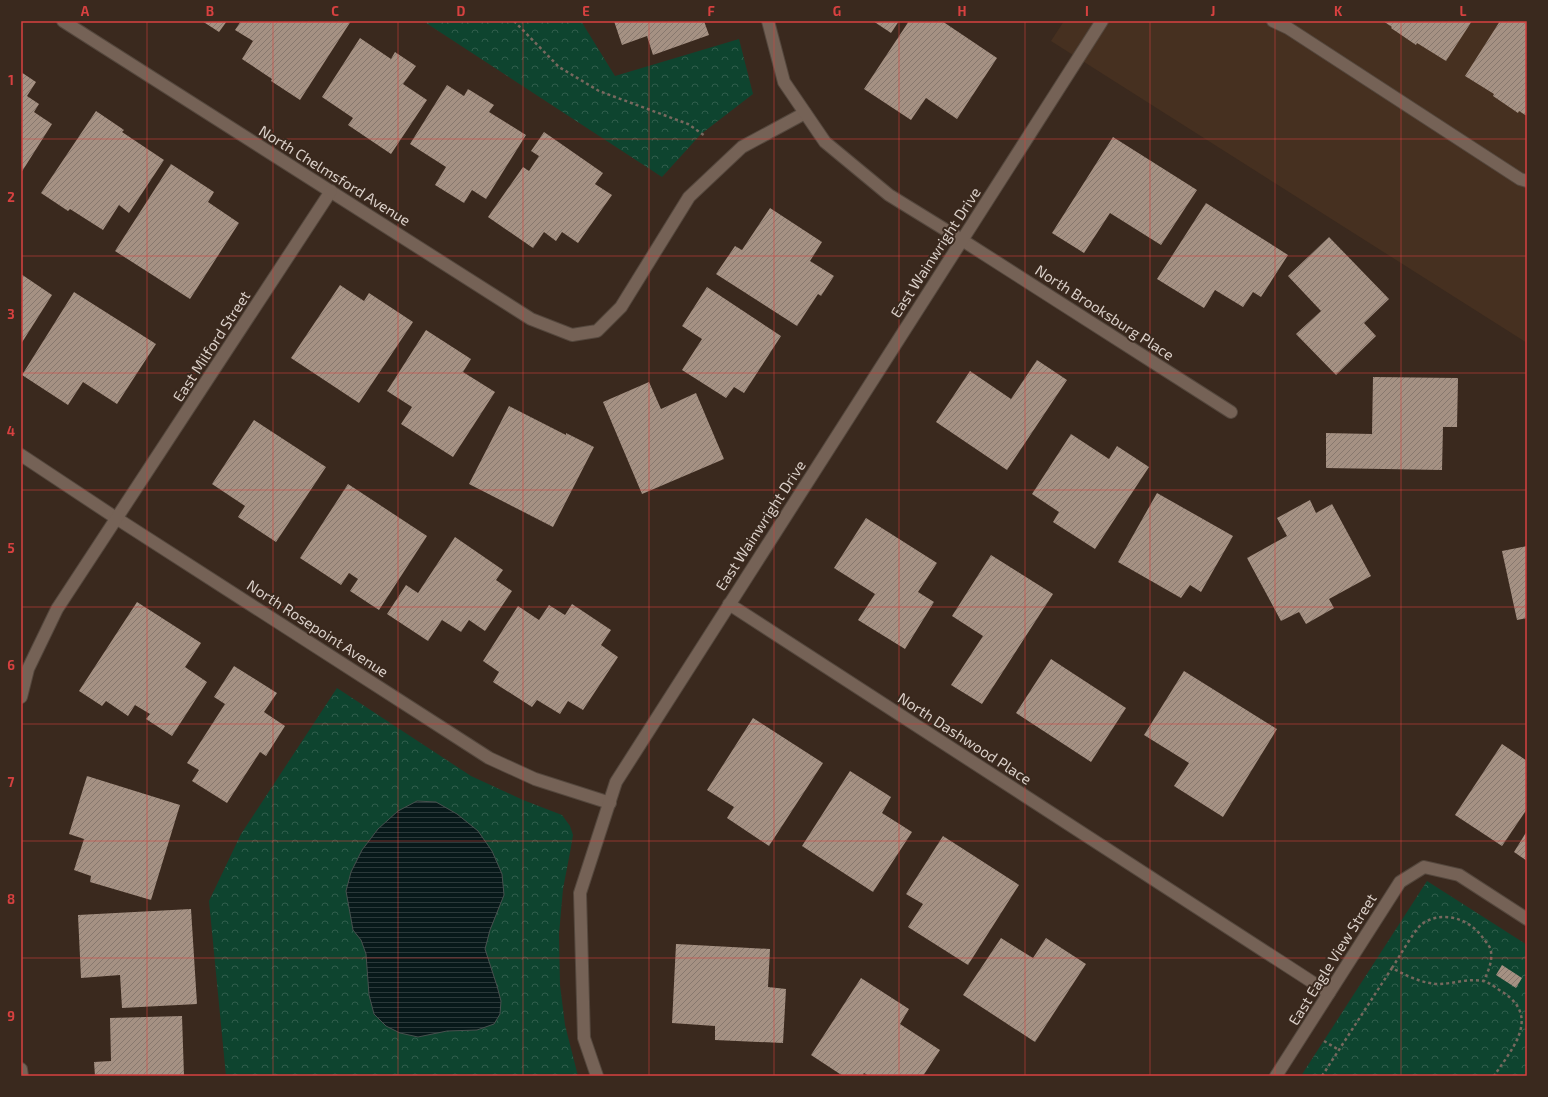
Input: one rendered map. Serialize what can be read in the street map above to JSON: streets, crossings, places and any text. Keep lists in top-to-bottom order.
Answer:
{
  "streets": {
    "street": [
      "North Chelmsford Avenue",
      "East Wainwright Drive",
      "North Brooksburg Place",
      "East Milford Street",
      "North Rosepoint Avenue",
      "North Dashwood Place",
      "East Eagle View Street"
    ]
  },
  "crossings": [
    ["North Chelmsford Avenue", "North Brooksburg Place"],
    ["North Chelmsford Avenue", "East Milford Street"],
    ["East Wainwright Drive", "North Brooksburg Place"],
    ["East Wainwright Drive", "North Rosepoint Avenue"],
    ["East Wainwright Drive", "North Dashwood Place"],
    ["East Milford Street", "North Rosepoint Avenue"],
    ["North Dashwood Place", "East Eagle View Street"]
  ],
  "grid": {
    "columns": [
      "A",
      "B",
      "C",
      "D",
      "E",
      "F",
      "G",
      "H",
      "I",
      "J",
      "K",
      "L"
    ],
    "rows": [
      "1",
      "2",
      "3",
      "4",
      "5",
      "6",
      "7",
      "8",
      "9"
    ]
  }
}
